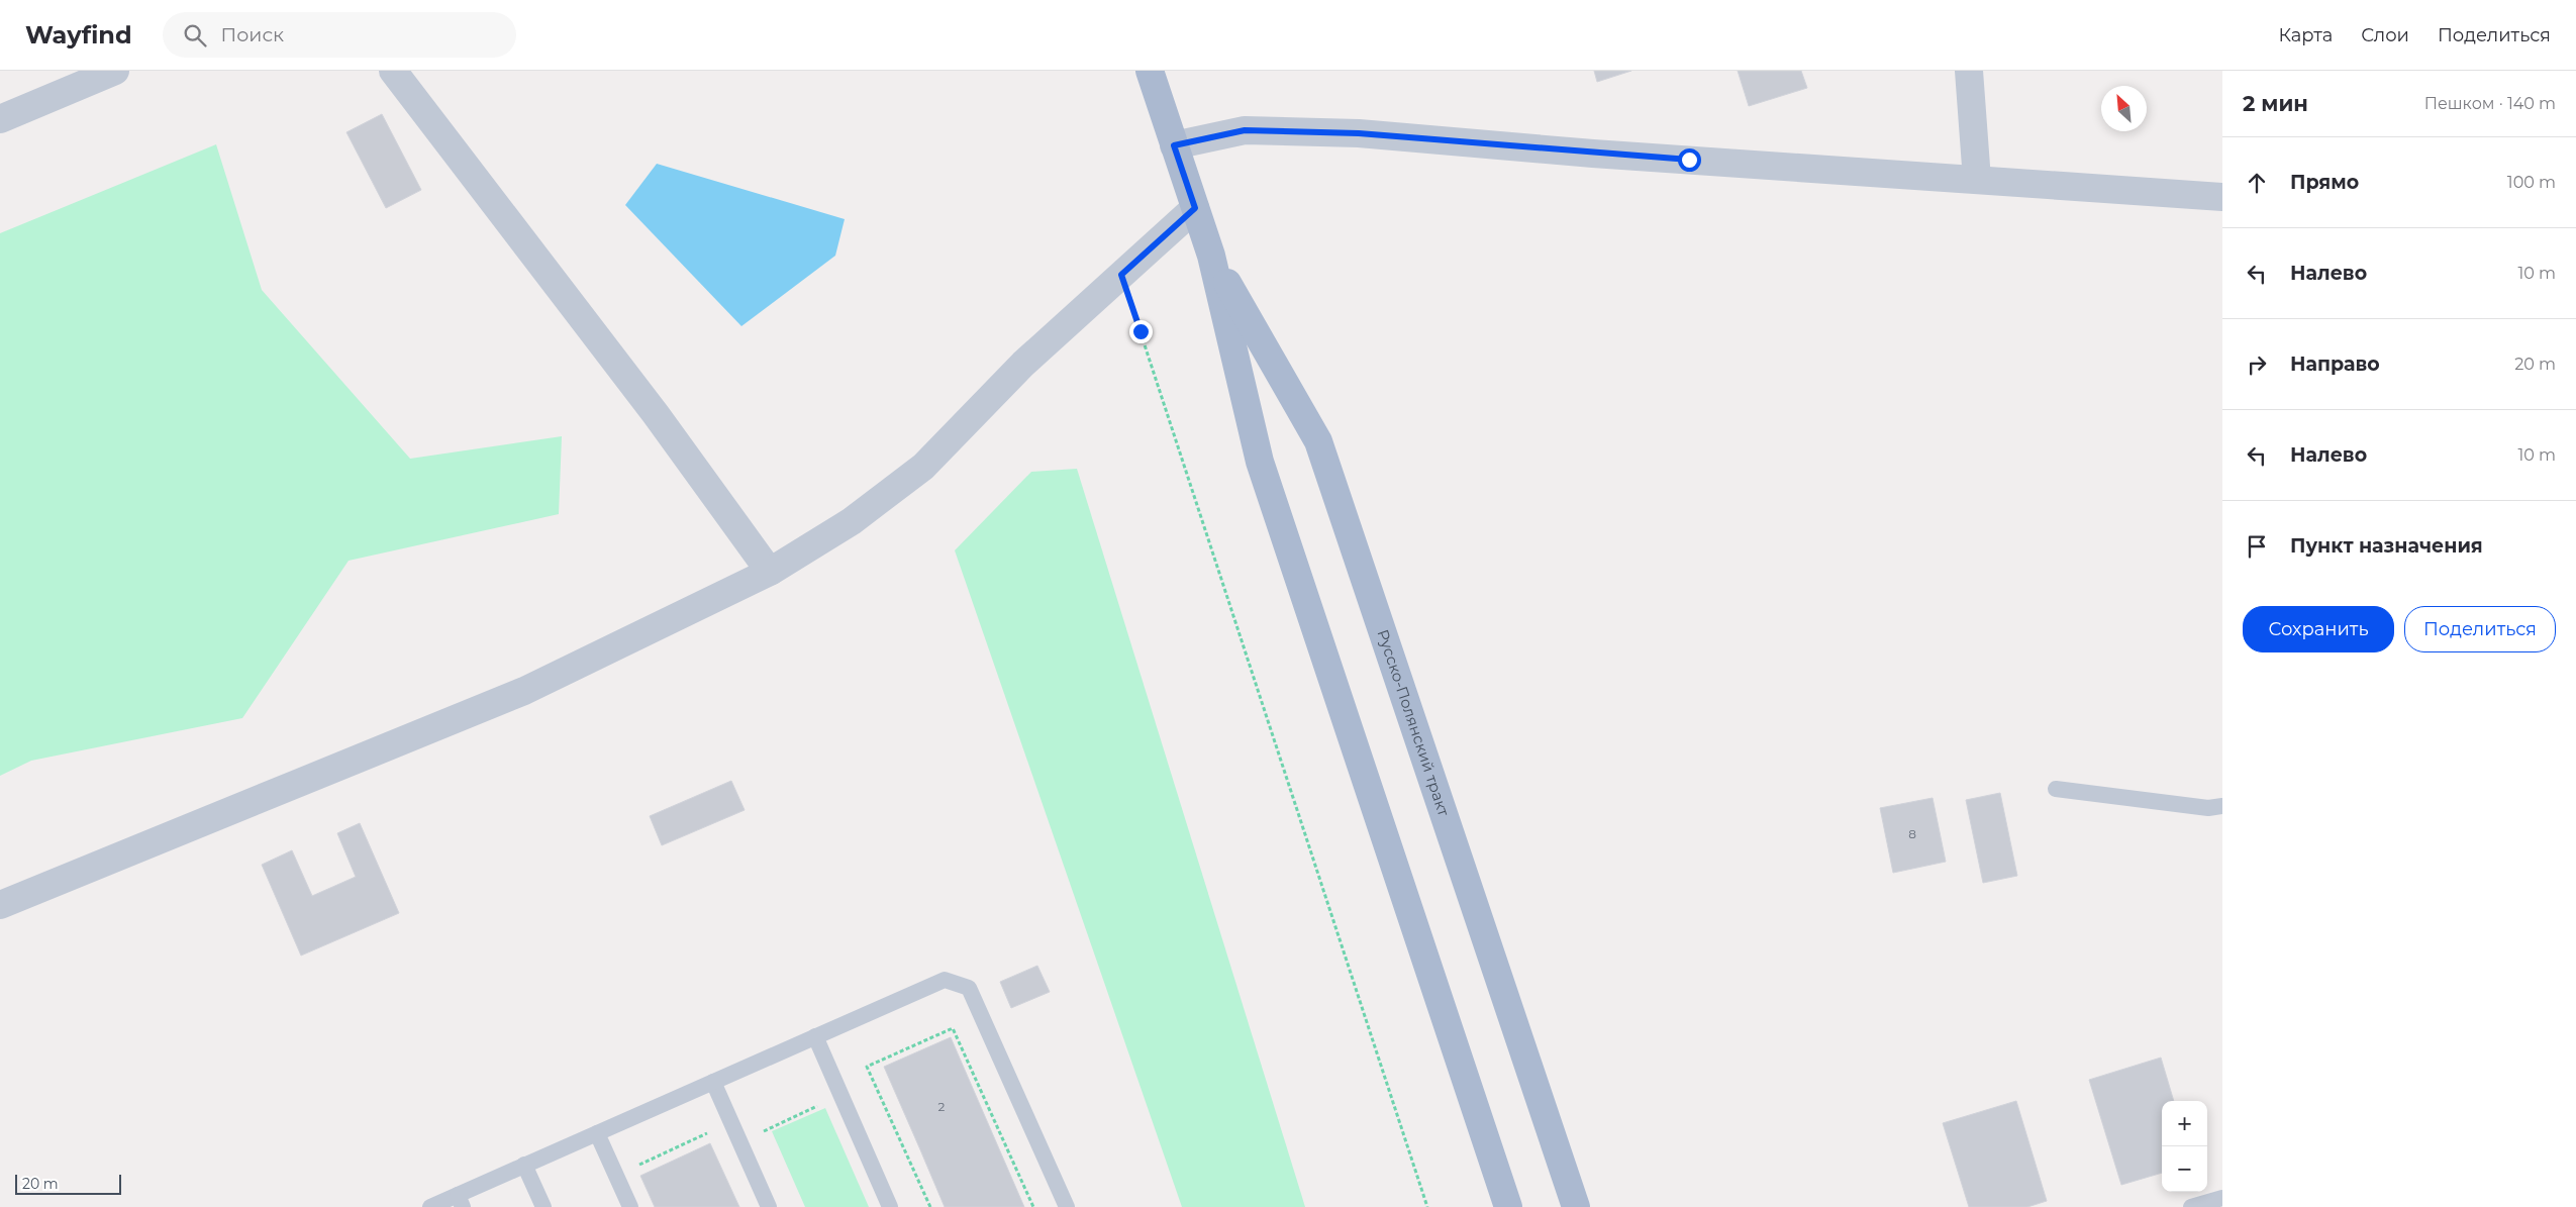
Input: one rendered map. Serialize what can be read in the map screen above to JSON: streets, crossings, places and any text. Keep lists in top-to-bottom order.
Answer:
{
  "streets": {
    "main road": ["Русско-Полянский тракт"]
  },
  "house_numbers": ["8", "2"],
  "scale_bar": "20 m",
  "north": "top left",
  "page": {
    "header": "Wayfind",
    "search": "Поиск",
    "nav": ["Карта", "Слои", "Поделиться"],
    "heading": ["2 мин", "Пешком · 140 m"],
    "list": [
      ["Прямо", "100 m"],
      ["Налево", "10 m"],
      ["Направо", "20 m"],
      ["Налево", "10 m"],
      "Пункт назначения"
    ],
    "buttons": ["Сохранить", "Поделиться"],
    "map_buttons": ["+", "−"],
    "scale": "20 m"
  }
}
